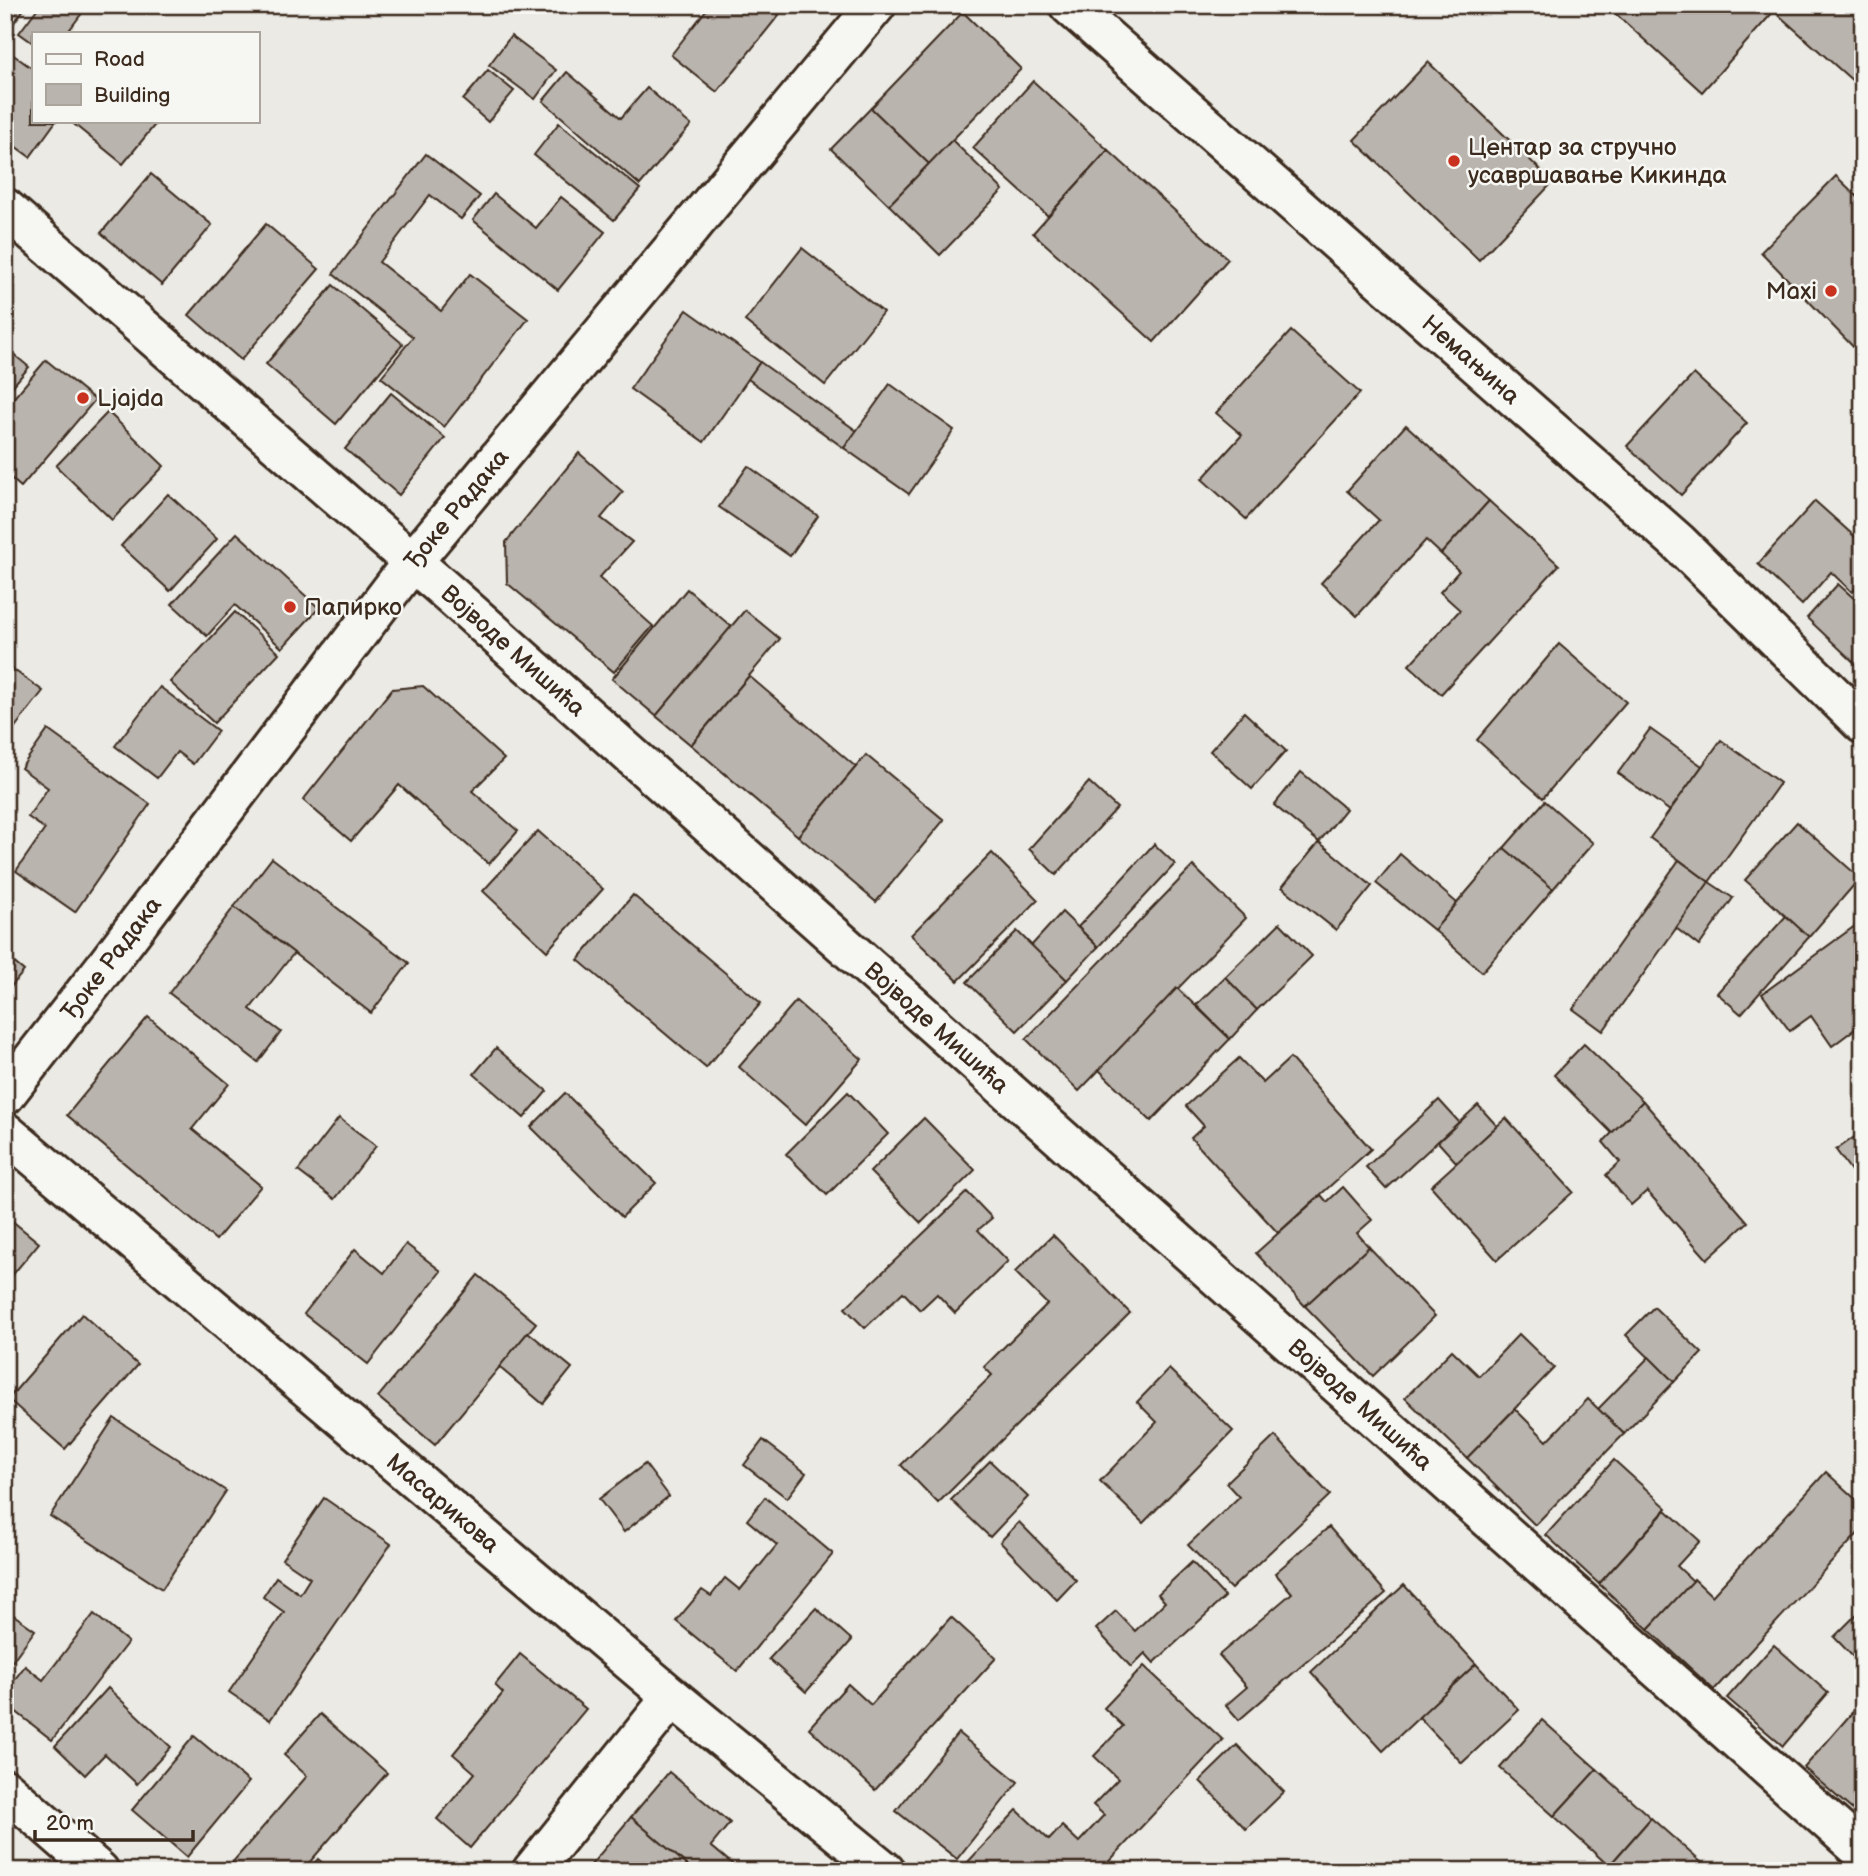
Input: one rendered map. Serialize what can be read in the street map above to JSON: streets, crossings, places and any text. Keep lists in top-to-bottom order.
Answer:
{
  "streets": {
    "street": [
      "Немањина",
      "Ђоке Радака",
      "Војводе Мишића",
      "Масарикова"
    ]
  },
  "crossings": [
    ["Ђоке Радака", "Војводе Мишића"]
  ],
  "places": [
    "Центар за стручно усавршавање Кикинда",
    "Maxi",
    "Ljajda",
    "Папирко"
  ],
  "legend": ["Road", "Building"],
  "scale_bar": "20 m"
}
